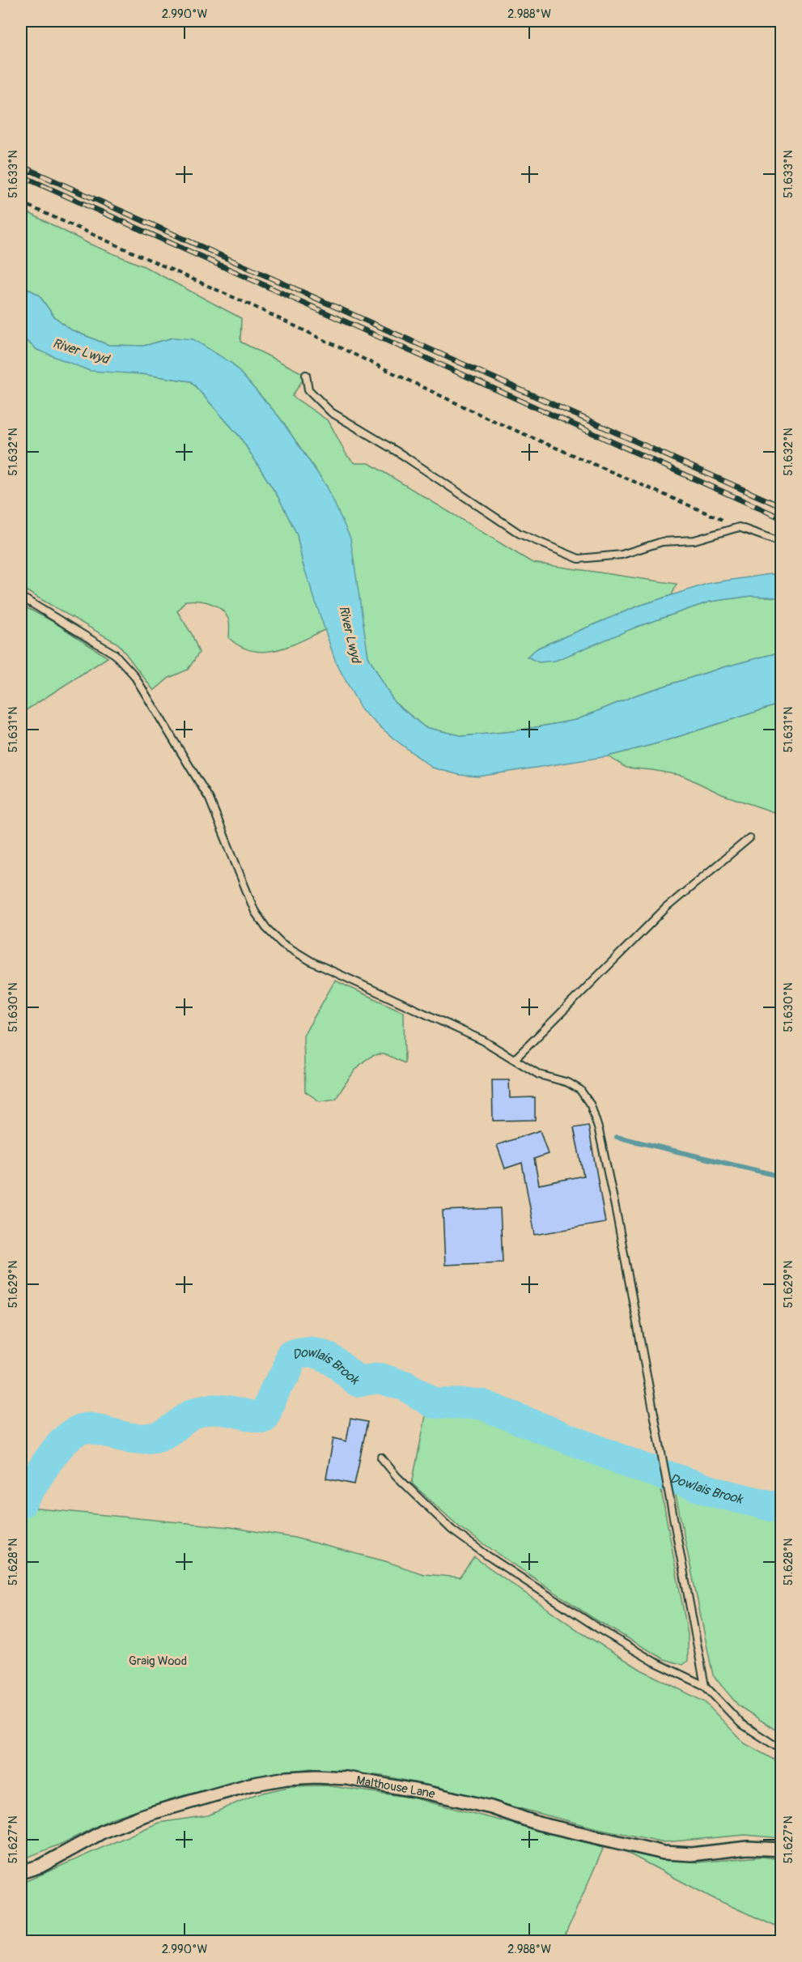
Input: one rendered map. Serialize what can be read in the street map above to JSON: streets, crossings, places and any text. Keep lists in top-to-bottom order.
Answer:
{
  "streets": {
    "street": ["Malthouse Lane"]
  },
  "water": ["River Lwyd", "Dowlais Brook"],
  "parks": ["Graig Wood"],
  "coordinates": [
    "2.990°W",
    "2.988°W",
    "51.633°N",
    "51.632°N",
    "51.631°N",
    "51.630°N",
    "51.629°N",
    "51.628°N",
    "51.627°N"
  ]
}
